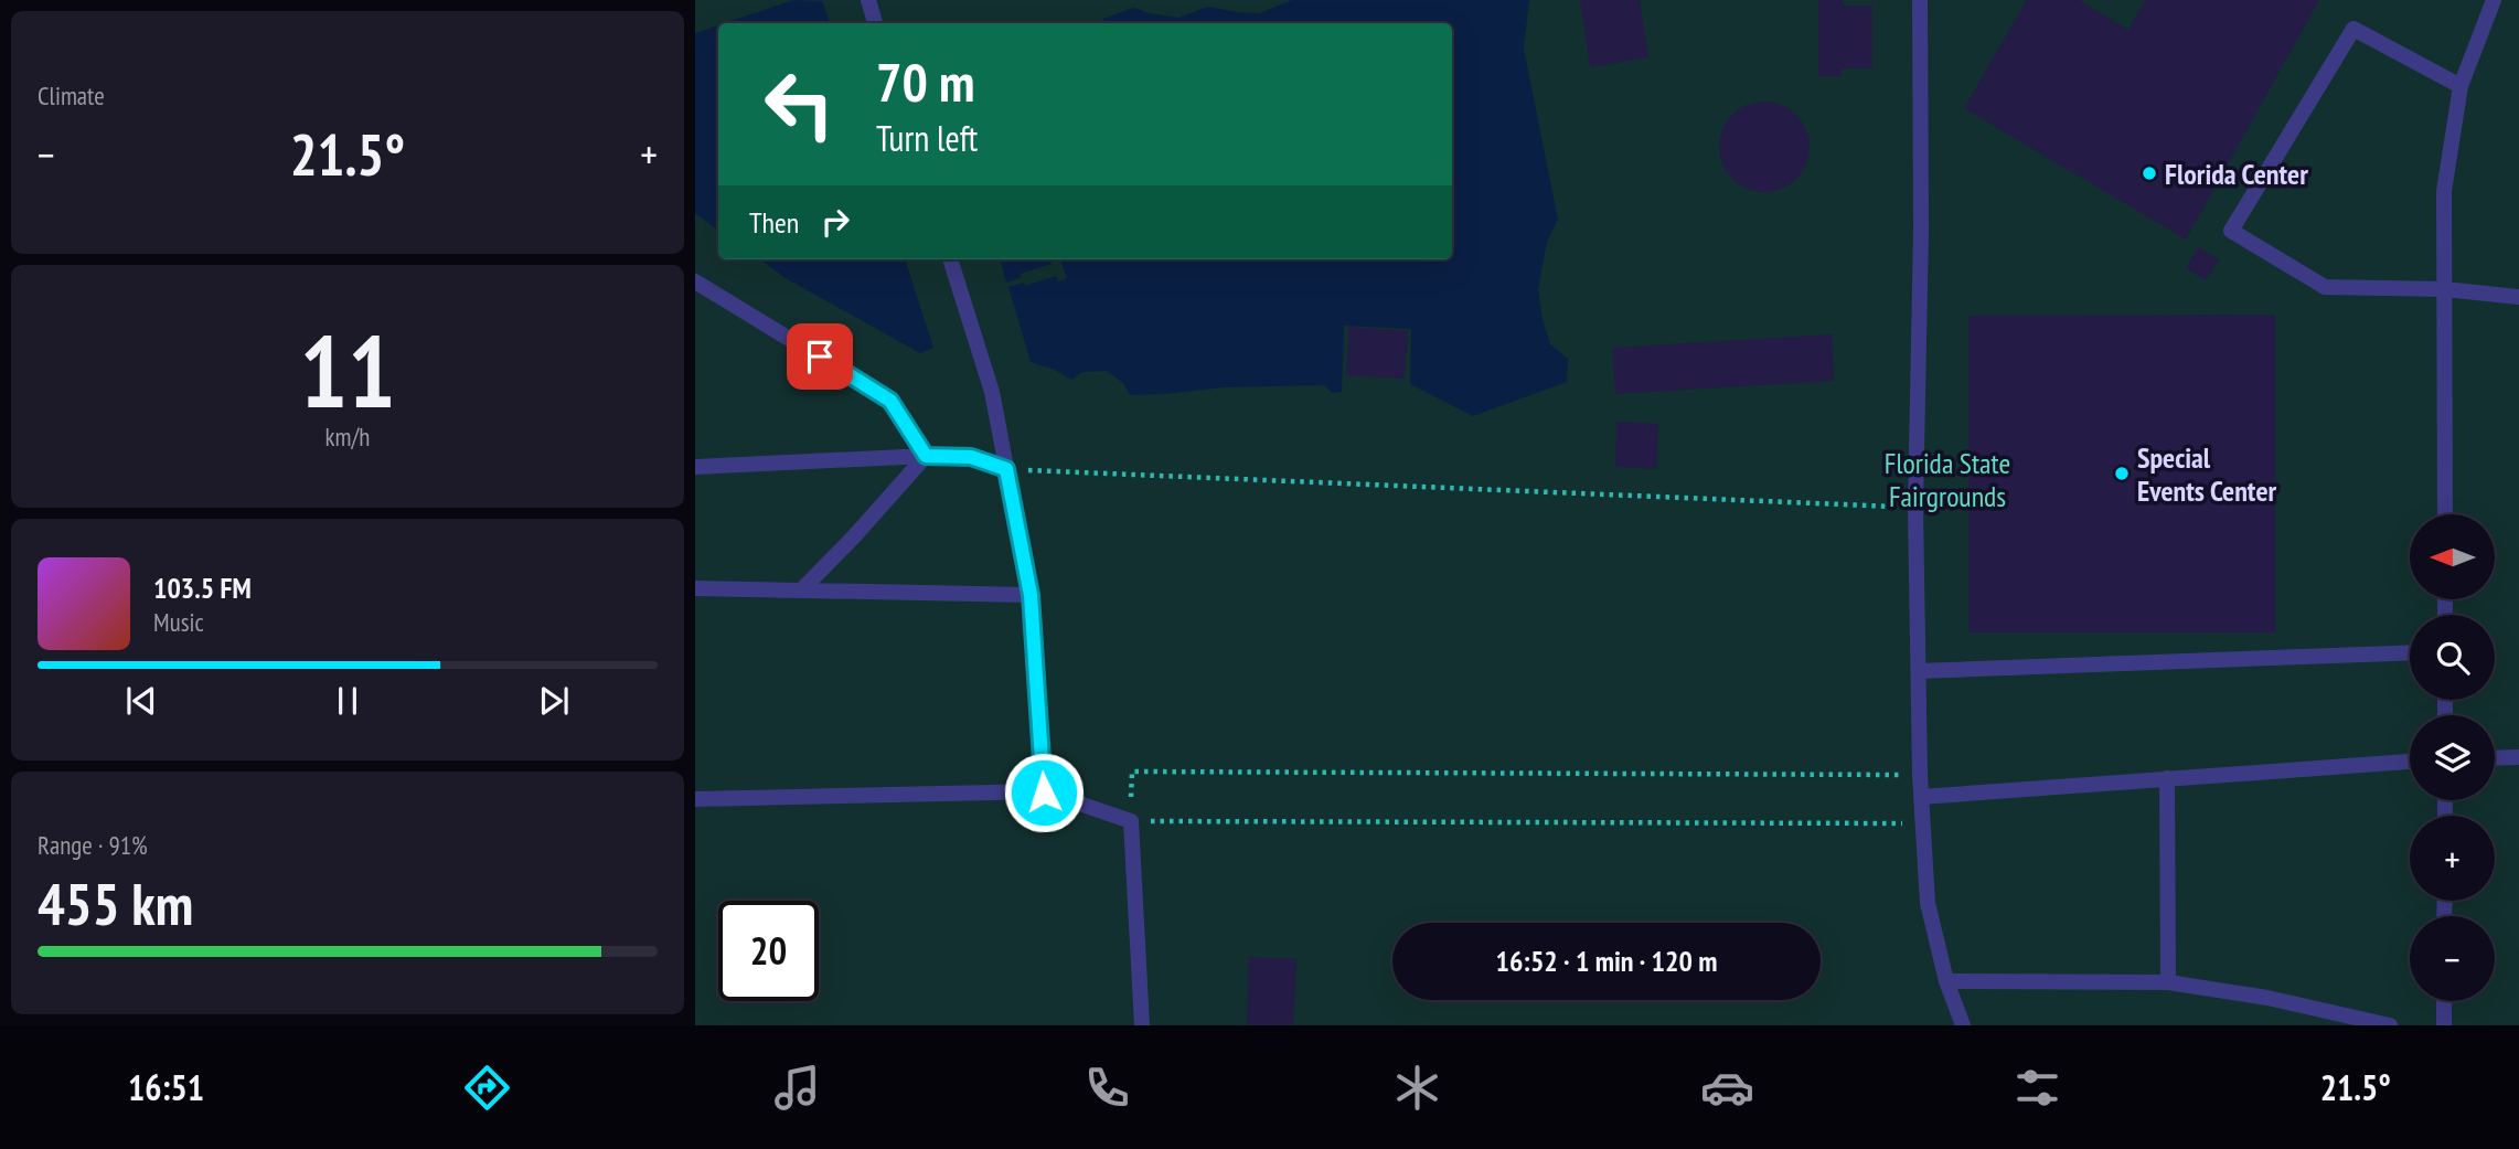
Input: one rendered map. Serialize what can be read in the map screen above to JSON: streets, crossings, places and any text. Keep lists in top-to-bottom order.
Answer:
{
  "parks": ["Florida State Fairgrounds"],
  "places": ["Florida Center", "Special Events Center"],
  "north": "left",
  "page": {
    "tile": [
      "Climate",
      ["11", "km/h"],
      ["Range · 91%", "455 km"]
    ],
    "turn": ["70 m", "Turn left"],
    "heat": ["−", "21.5°", "+"],
    "then": "Then",
    "map_buttons": ["+", "−"],
    "song": ["103.5 FM", "Music"],
    "limit": "20",
    "trip": "16:52 · 1 min · 120 m",
    "tabs": ["16:51", "21.5°"]
  }
}
